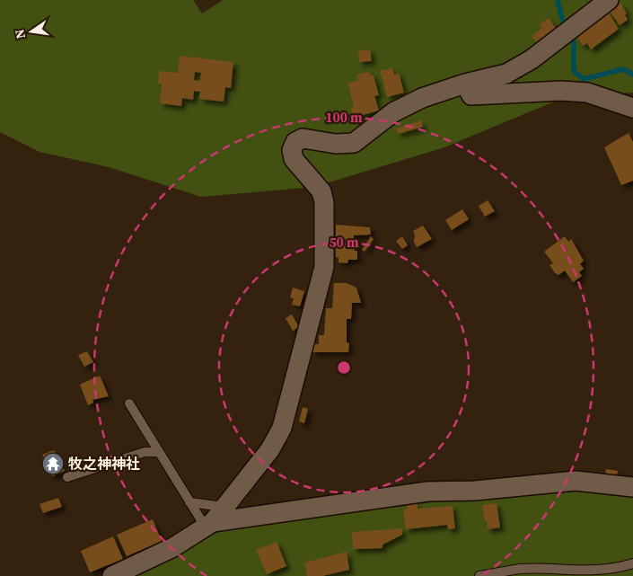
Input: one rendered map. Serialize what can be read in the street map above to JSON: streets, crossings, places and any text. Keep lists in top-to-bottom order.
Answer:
{
  "places": {
    "temple": ["牧之神神社"]
  },
  "north": "left",
  "rings": ["100 m", "50 m"]
}
